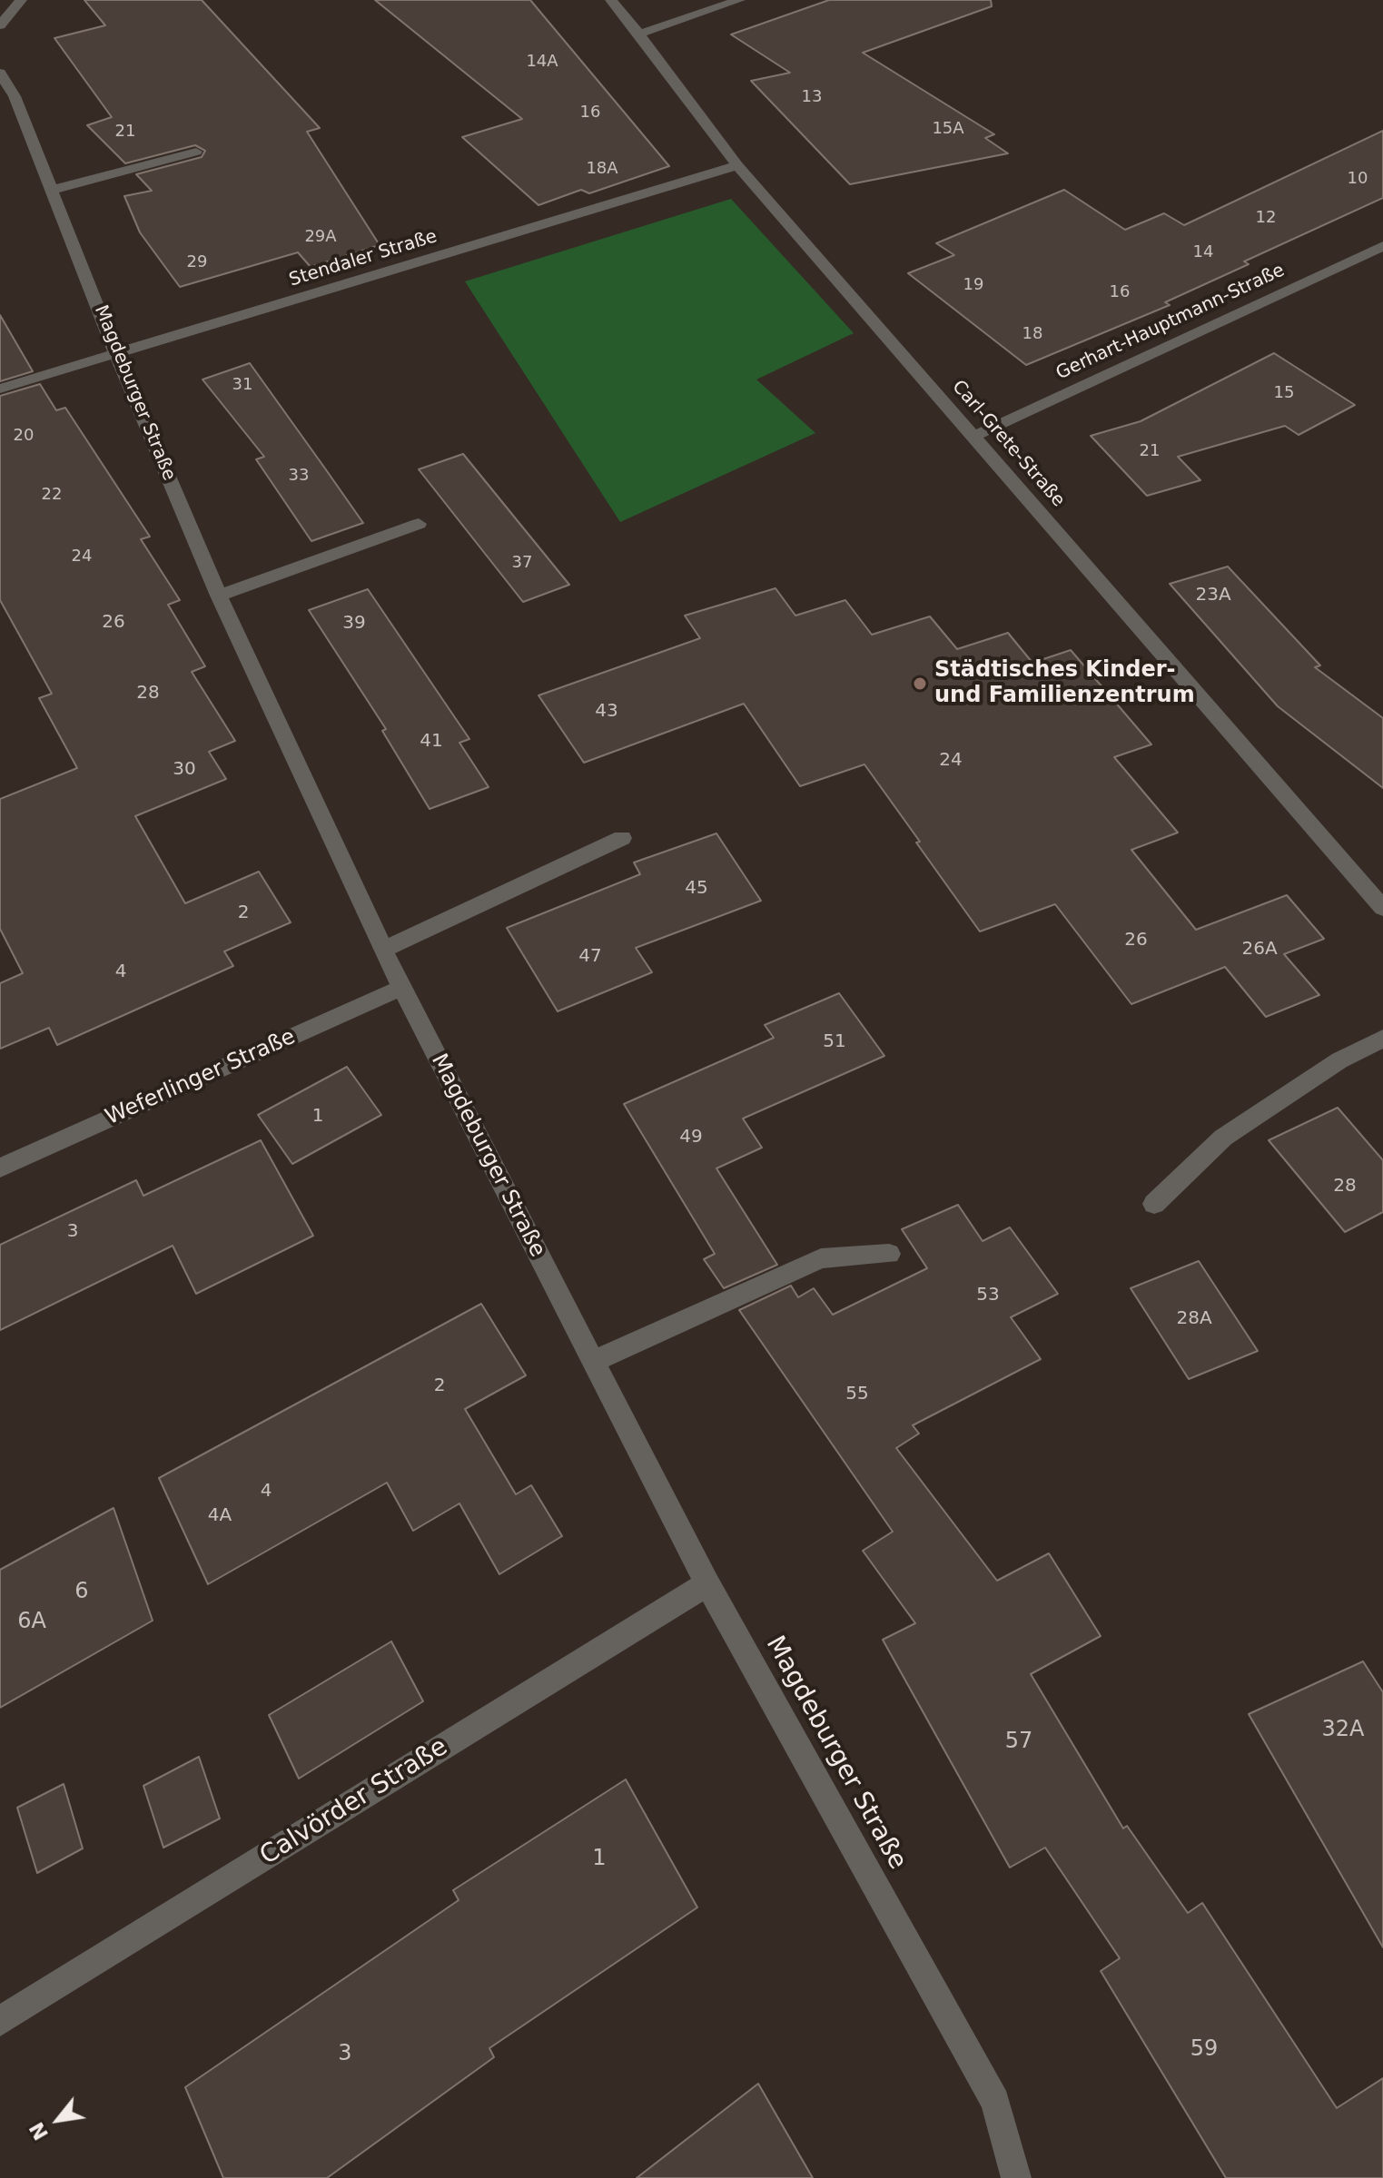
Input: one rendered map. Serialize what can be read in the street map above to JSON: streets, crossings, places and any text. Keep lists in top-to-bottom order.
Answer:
{
  "streets": {
    "street": [
      "Stendaler Straße",
      "Gerhart-Hauptmann-Straße",
      "Magdeburger Straße",
      "Carl-Grete-Straße",
      "Weferlinger Straße",
      "Calvörder Straße"
    ]
  },
  "crossings": [
    ["Stendaler Straße", "Magdeburger Straße"],
    ["Stendaler Straße", "Carl-Grete-Straße"],
    ["Gerhart-Hauptmann-Straße", "Carl-Grete-Straße"],
    ["Magdeburger Straße", "Weferlinger Straße"],
    ["Magdeburger Straße", "Calvörder Straße"]
  ],
  "places": ["Städtisches Kinder- und Familienzentrum"],
  "house_numbers": [
    "14A",
    "13",
    "16",
    "15A",
    "21",
    "18A",
    "10",
    "12",
    "29A",
    "14",
    "29",
    "19",
    "16",
    "18",
    "31",
    "15",
    "20",
    "21",
    "33",
    "22",
    "24",
    "37",
    "23A",
    "26",
    "39",
    "28",
    "43",
    "41",
    "24",
    "30",
    "45",
    "2",
    "26",
    "26A",
    "47",
    "4",
    "51",
    "1",
    "49",
    "28",
    "3",
    "53",
    "28A",
    "2",
    "55",
    "4",
    "4A",
    "6",
    "6A",
    "32A",
    "57",
    "1",
    "59",
    "3"
  ],
  "north": "bottom left"
}
